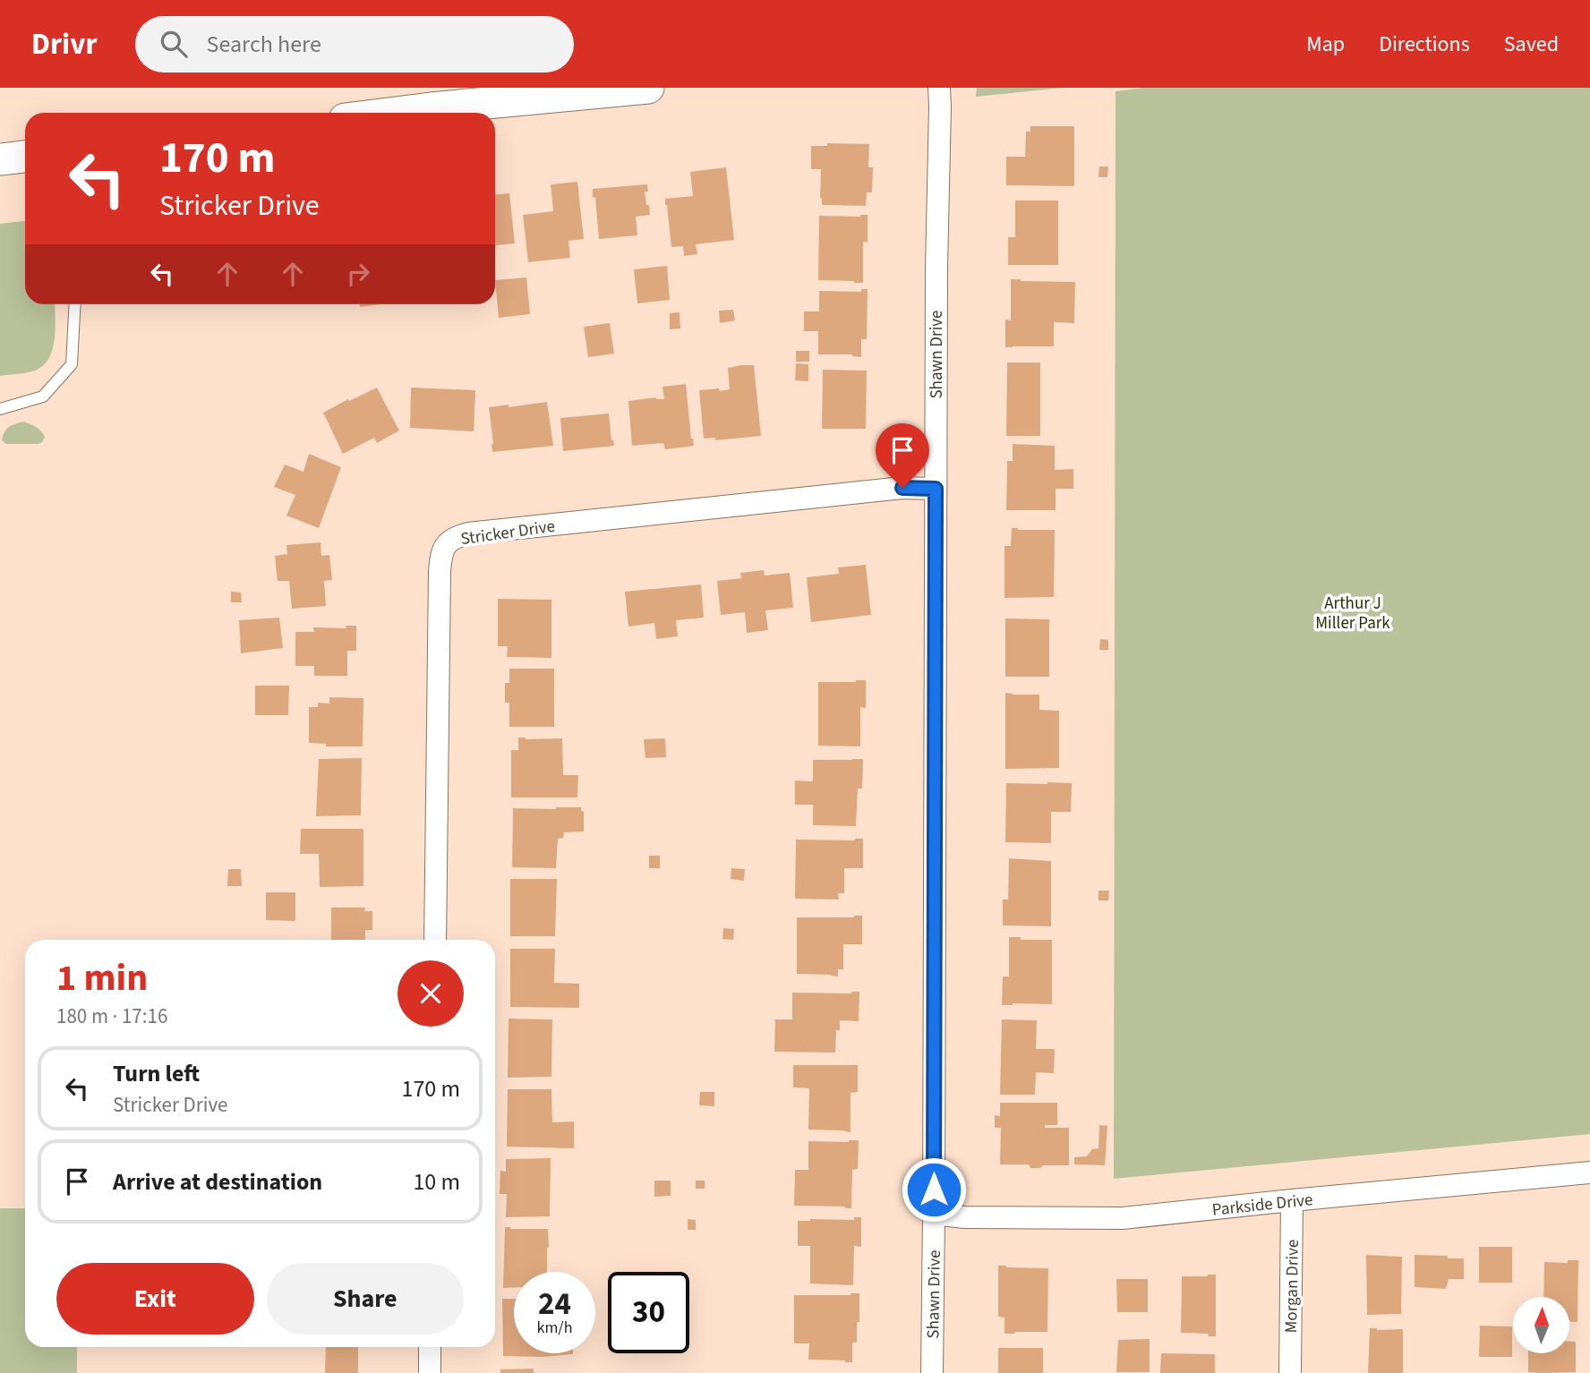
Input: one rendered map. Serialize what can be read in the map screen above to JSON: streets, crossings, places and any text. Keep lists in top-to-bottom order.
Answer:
{
  "streets": {
    "street": [
      "Shawn Drive",
      "Stricker Drive",
      "Parkside Drive",
      "Morgan Drive"
    ]
  },
  "crossings": [
    ["Shawn Drive", "Stricker Drive"],
    ["Shawn Drive", "Parkside Drive"],
    ["Parkside Drive", "Morgan Drive"]
  ],
  "parks": ["Arthur J Miller Park"],
  "north": "top",
  "page": {
    "header": "Drivr",
    "search": "Search here",
    "nav": ["Map", "Directions", "Saved"],
    "turn": ["170 m", "Stricker Drive"],
    "heading": ["1 min", "180 m · 17:16"],
    "list": [
      {
        "name": "Turn left",
        "note": "Stricker Drive",
        "value": "170 m"
      },
      {
        "name": "Arrive at destination",
        "value": "10 m"
      }
    ],
    "buttons": ["Exit", "Share"],
    "speed": "24 km/h",
    "limit": "30"
  }
}
